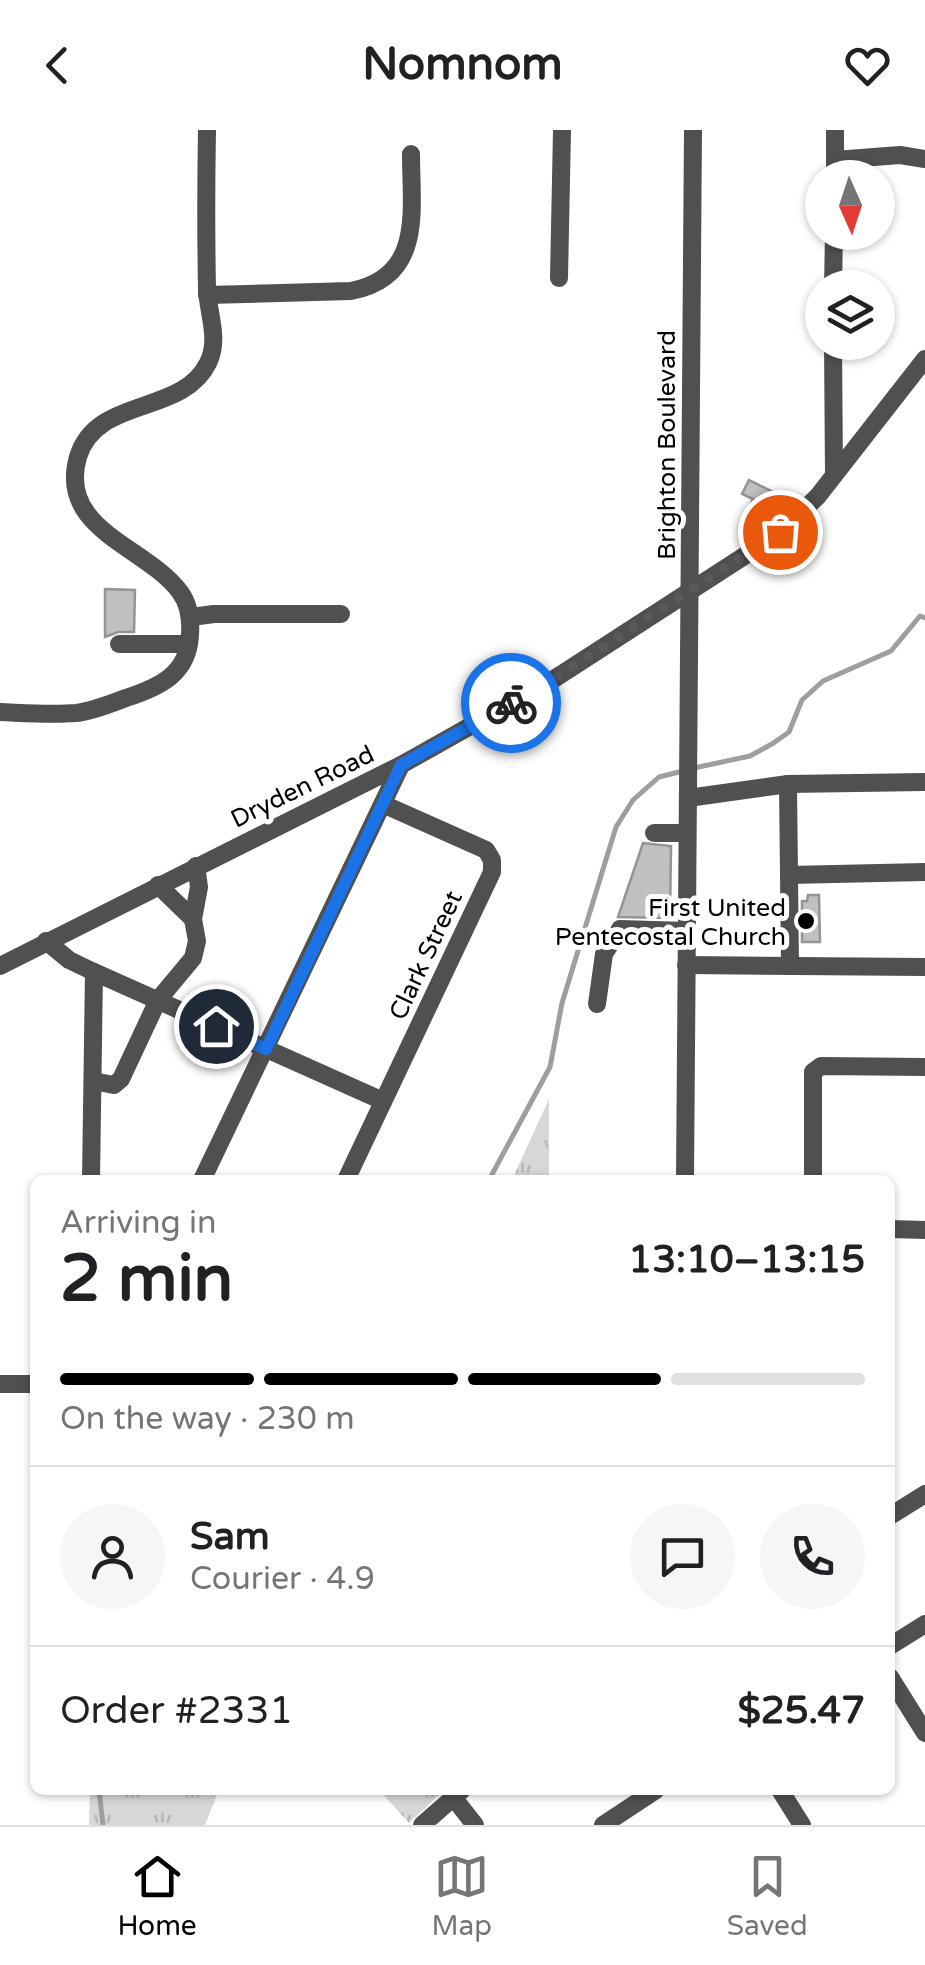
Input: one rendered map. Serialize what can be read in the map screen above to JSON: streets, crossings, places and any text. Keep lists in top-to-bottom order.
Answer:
{
  "streets": {
    "street": ["Brighton Boulevard", "Dryden Road", "Clark Street"]
  },
  "crossings": [
    ["Brighton Boulevard", "Dryden Road"]
  ],
  "places": ["First United Pentecostal Church"],
  "north": "bottom",
  "page": {
    "header": "Nomnom",
    "heading": ["2 min", "Arriving in", "13:10–13:15"],
    "panel": [
      "Sam",
      "Courier · 4.9",
      "Order #2331",
      "$25.47"
    ],
    "bar": "On the way · 230 m",
    "tabs": ["Home", "Map", "Saved"]
  }
}
